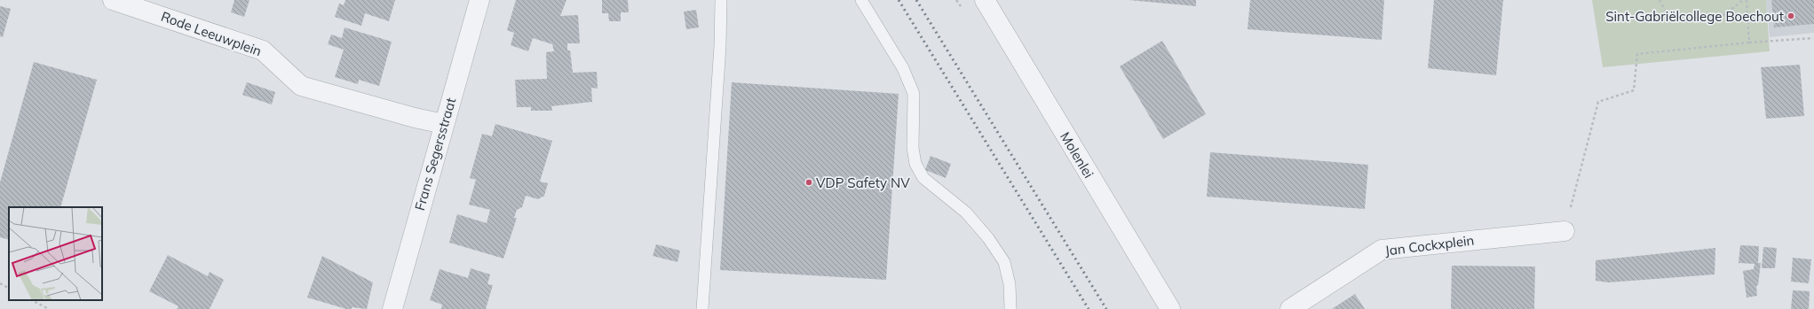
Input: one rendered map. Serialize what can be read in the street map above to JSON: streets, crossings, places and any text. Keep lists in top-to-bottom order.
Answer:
{
  "streets": {
    "street": [
      "Rode Leeuwplein",
      "Frans Segersstraat",
      "Molenlei",
      "Jan Cockxplein"
    ]
  },
  "crossings": [
    ["Rode Leeuwplein", "Frans Segersstraat"]
  ],
  "places": ["Sint-Gabriëlcollege Boechout", "VDP Safety NV"]
}
